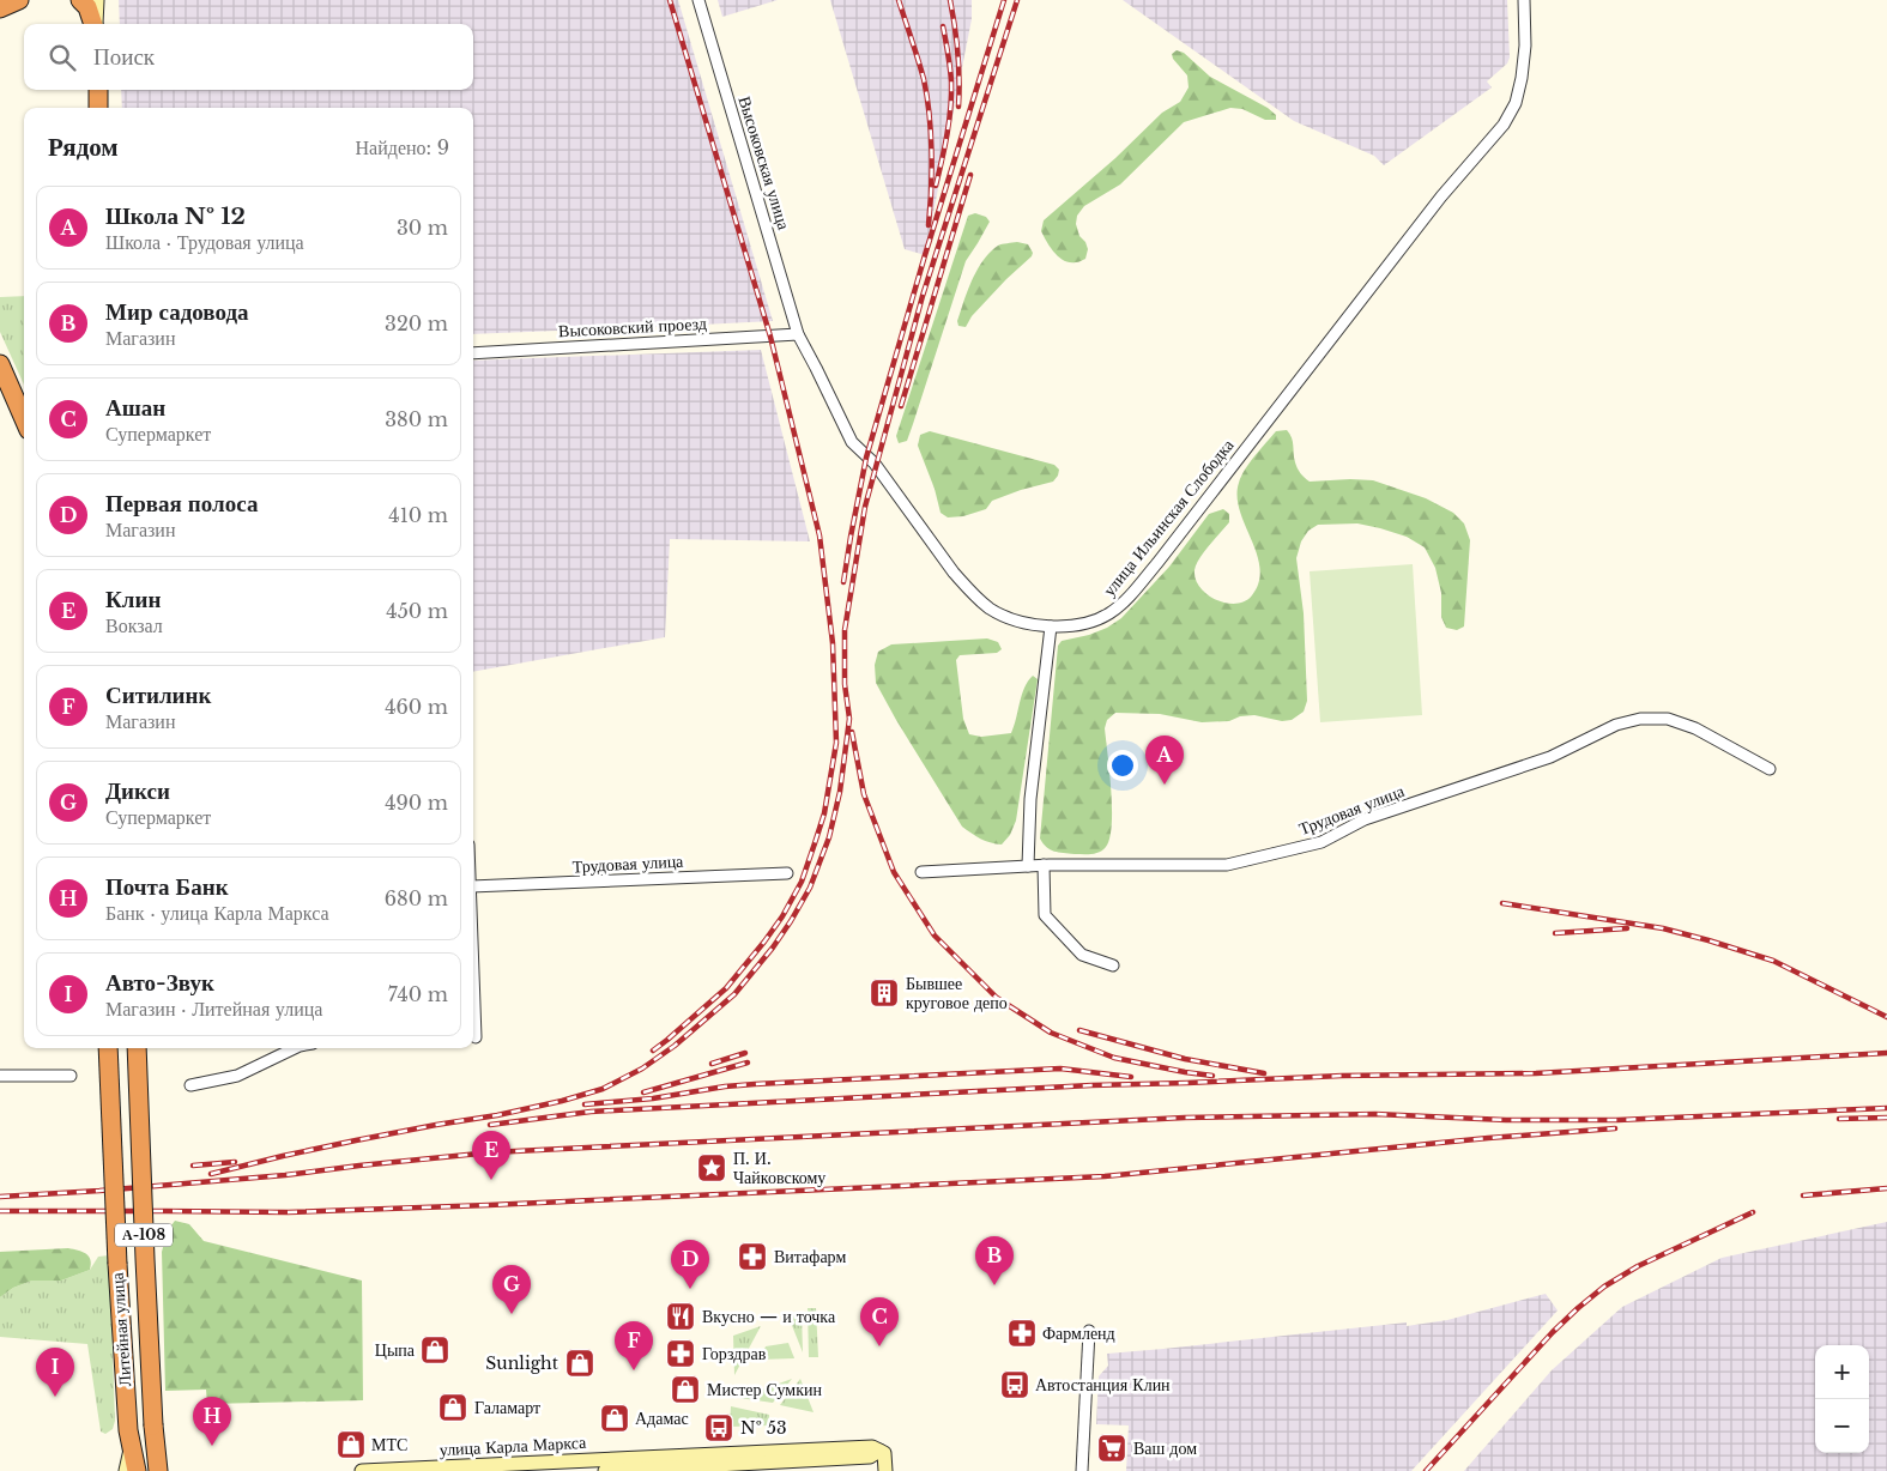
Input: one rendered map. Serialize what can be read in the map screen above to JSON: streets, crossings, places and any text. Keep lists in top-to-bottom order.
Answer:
{
  "streets": {
    "highway": ["А-108", "Литейная улица"],
    "street": [
      "Высоковская улица",
      "Высоковский проезд",
      "улица Ильинская Слободка",
      "Трудовая улица",
      "улица Карла Маркса"
    ]
  },
  "crossings": [
    ["Высоковская улица", "Высоковский проезд"],
    ["Высоковская улица", "улица Ильинская Слободка"],
    ["А-108", "Литейная улица"]
  ],
  "places": {
    "building": ["Бывшее круговое депо"],
    "place": ["П. И. Чайковскому"],
    "pharmacy": ["Витафарм", "Фармленд", "Горздрав"],
    "restaurant": ["Вкусно — и точка"],
    "shop": [
      "Цыпа",
      "Sunlight",
      "Мистер Сумкин",
      "Галамарт",
      "Адамас",
      "МТС"
    ],
    "bus stop": ["Автостанция Клин", "№ 53"],
    "supermarket": ["Ваш дом"]
  },
  "page": {
    "search": "Поиск",
    "heading": ["Рядом", "Найдено: 9"],
    "list": [
      {
        "mark": "A",
        "name": "Школа № 12",
        "note": "Школа · Трудовая улица",
        "value": "30 m"
      },
      {
        "mark": "B",
        "name": "Мир садовода",
        "note": "Магазин",
        "value": "320 m"
      },
      {
        "mark": "C",
        "name": "Ашан",
        "note": "Супермаркет",
        "value": "380 m"
      },
      {
        "mark": "D",
        "name": "Первая полоса",
        "note": "Магазин",
        "value": "410 m"
      },
      {
        "mark": "E",
        "name": "Клин",
        "note": "Вокзал",
        "value": "450 m"
      },
      {
        "mark": "F",
        "name": "Ситилинк",
        "note": "Магазин",
        "value": "460 m"
      },
      {
        "mark": "G",
        "name": "Дикси",
        "note": "Супермаркет",
        "value": "490 m"
      },
      {
        "mark": "H",
        "name": "Почта Банк",
        "note": "Банк · улица Карла Маркса",
        "value": "680 m"
      },
      {
        "mark": "I",
        "name": "Авто-Звук",
        "note": "Магазин · Литейная улица",
        "value": "740 m"
      }
    ],
    "pins": [
      "A",
      "E",
      "B",
      "D",
      "G",
      "C",
      "F",
      "I",
      "H"
    ],
    "map_buttons": ["+", "−"]
  }
}
